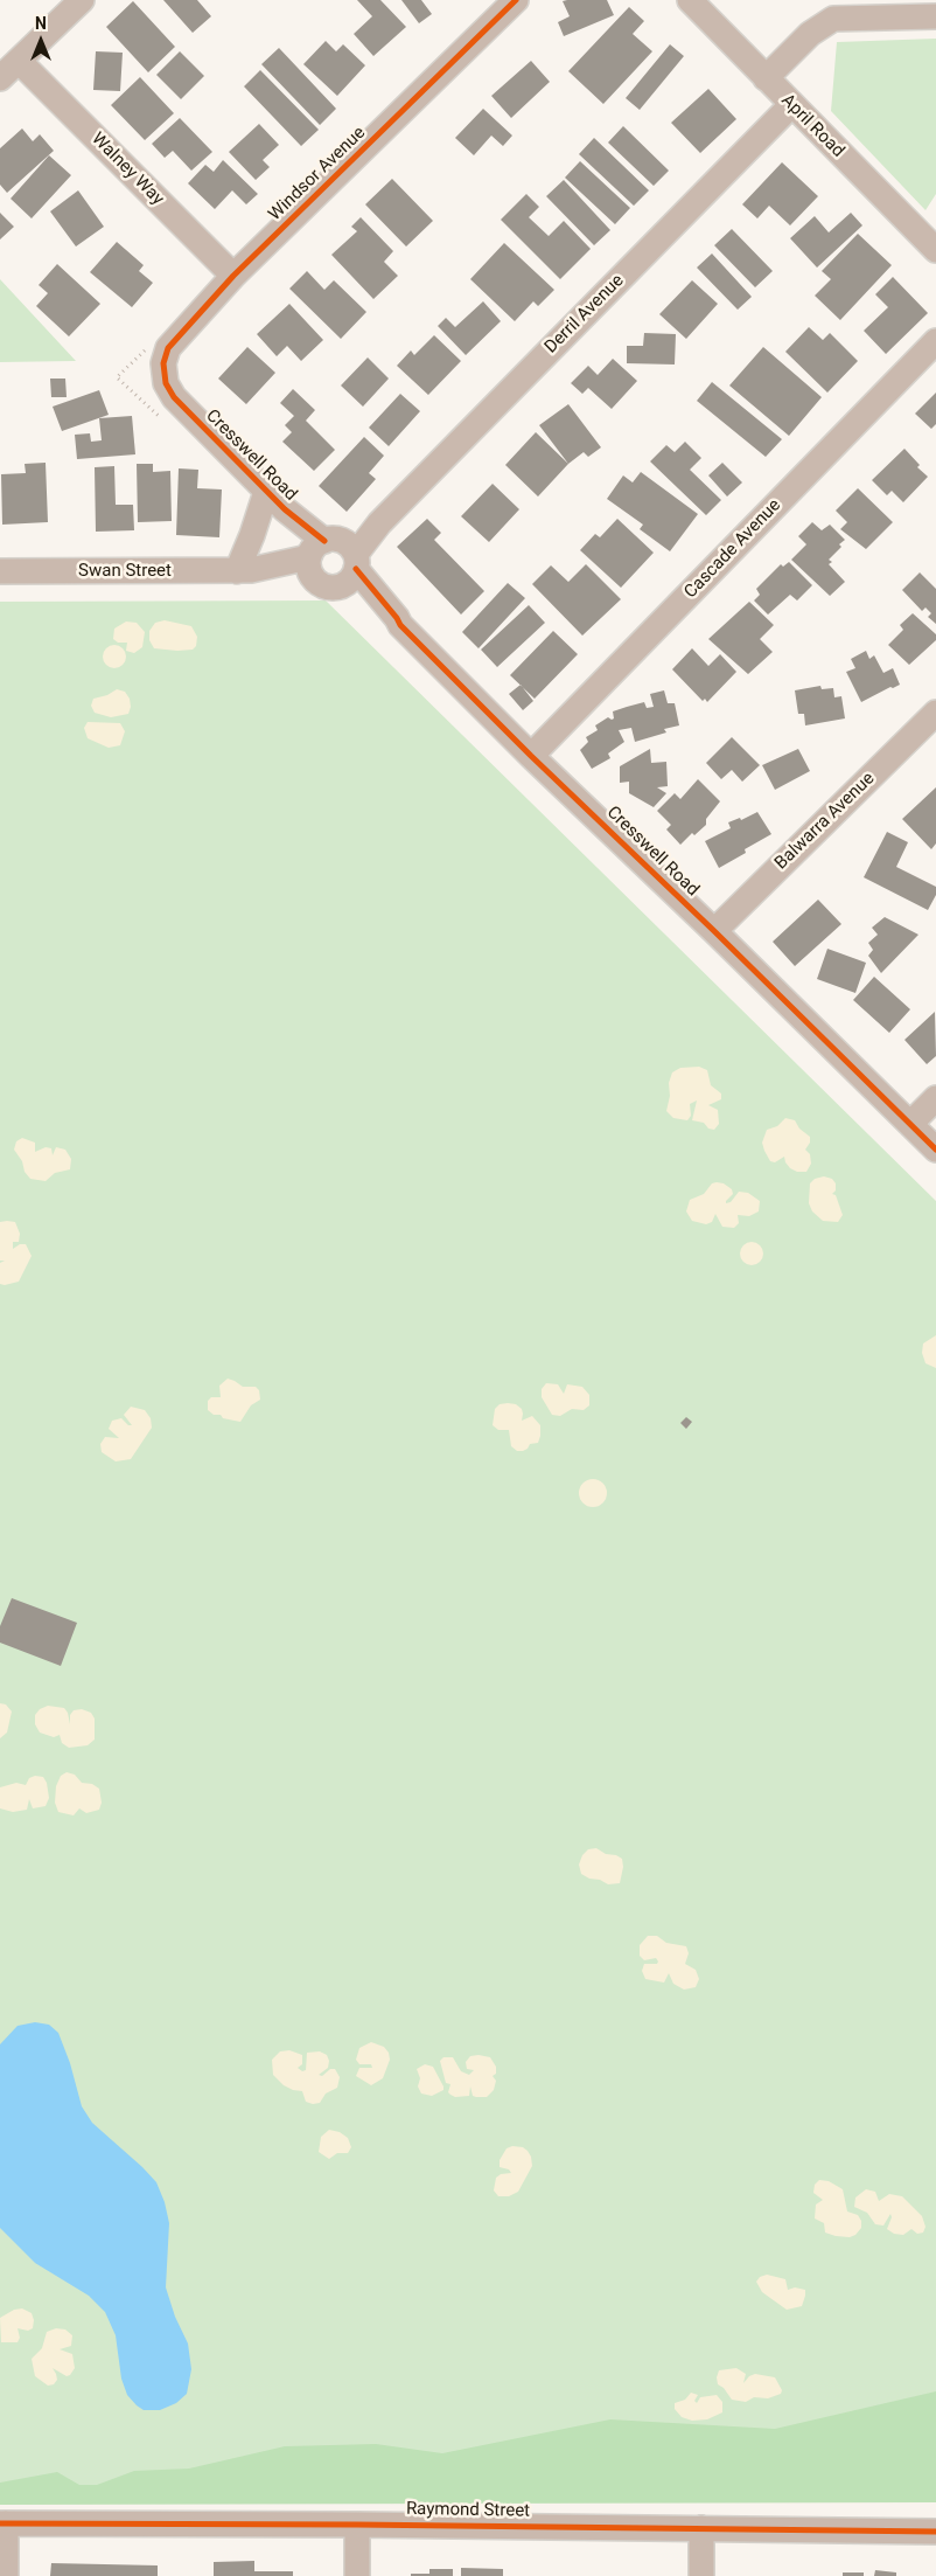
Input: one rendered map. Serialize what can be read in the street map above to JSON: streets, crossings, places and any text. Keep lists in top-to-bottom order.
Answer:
{
  "streets": {
    "street": [
      "April Road",
      "Walney Way",
      "Windsor Avenue",
      "Derril Avenue",
      "Cresswell Road",
      "Cascade Avenue",
      "Swan Street",
      "Balwarra Avenue",
      "Raymond Street"
    ]
  },
  "crossings": [
    ["April Road", "Derril Avenue"],
    ["Walney Way", "Windsor Avenue"],
    ["Windsor Avenue", "Cresswell Road"],
    ["Derril Avenue", "Cresswell Road"],
    ["Derril Avenue", "Swan Street"],
    ["Cresswell Road", "Cascade Avenue"],
    ["Cresswell Road", "Swan Street"],
    ["Cresswell Road", "Balwarra Avenue"]
  ],
  "north": "top"
}
